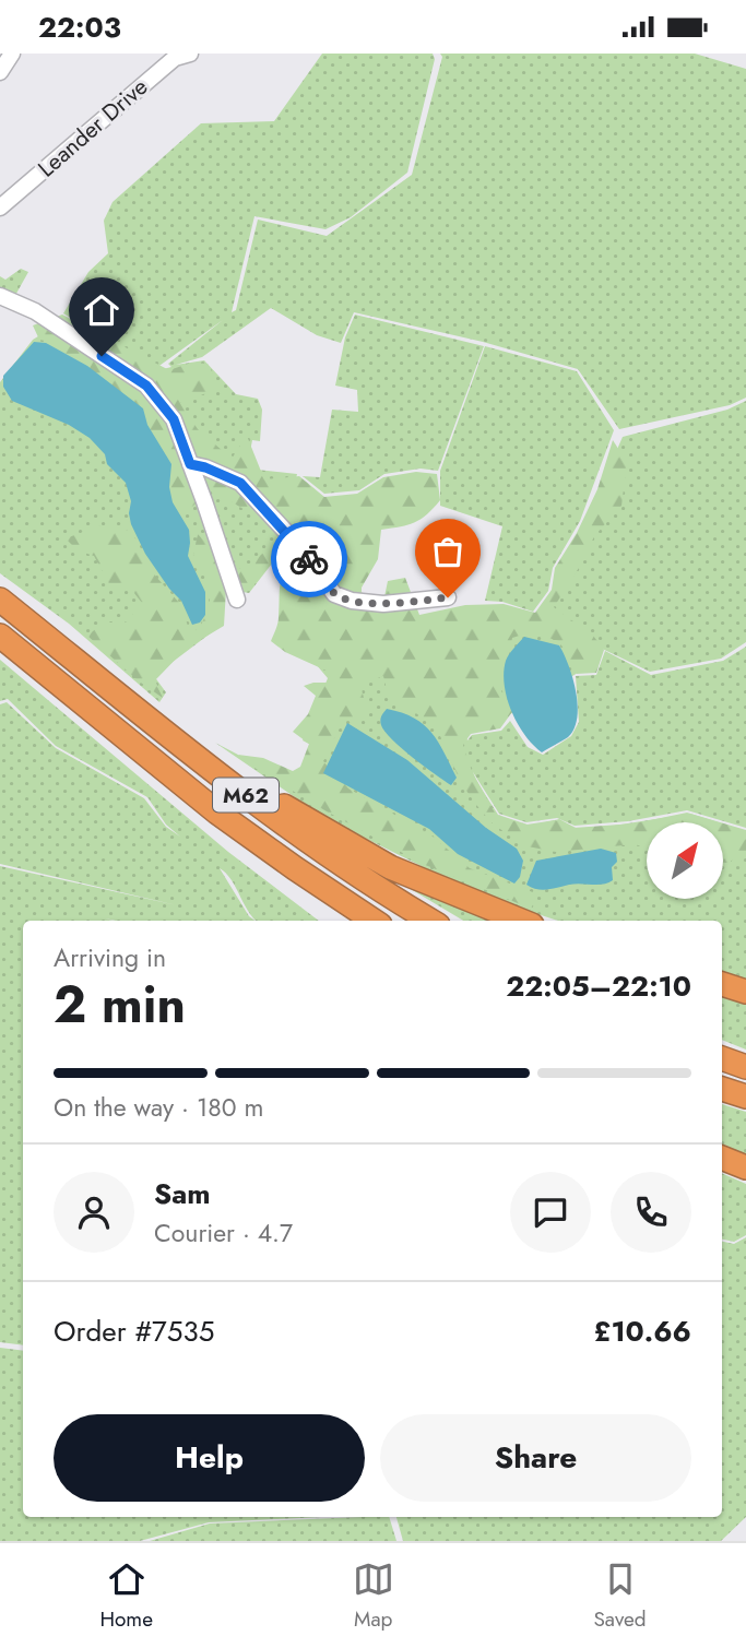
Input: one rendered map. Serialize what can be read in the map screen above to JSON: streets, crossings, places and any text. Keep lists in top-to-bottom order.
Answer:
{
  "streets": {
    "highway": ["M62"],
    "street": ["Leander Drive"]
  },
  "north": "top right",
  "page": {
    "status": "22:03",
    "heading": ["2 min", "Arriving in", "22:05–22:10"],
    "panel": [
      "Sam",
      "Courier · 4.7",
      "Order #7535",
      "£10.66"
    ],
    "bar": "On the way · 180 m",
    "buttons": ["Help", "Share"],
    "tabs": ["Home", "Map", "Saved"]
  }
}
